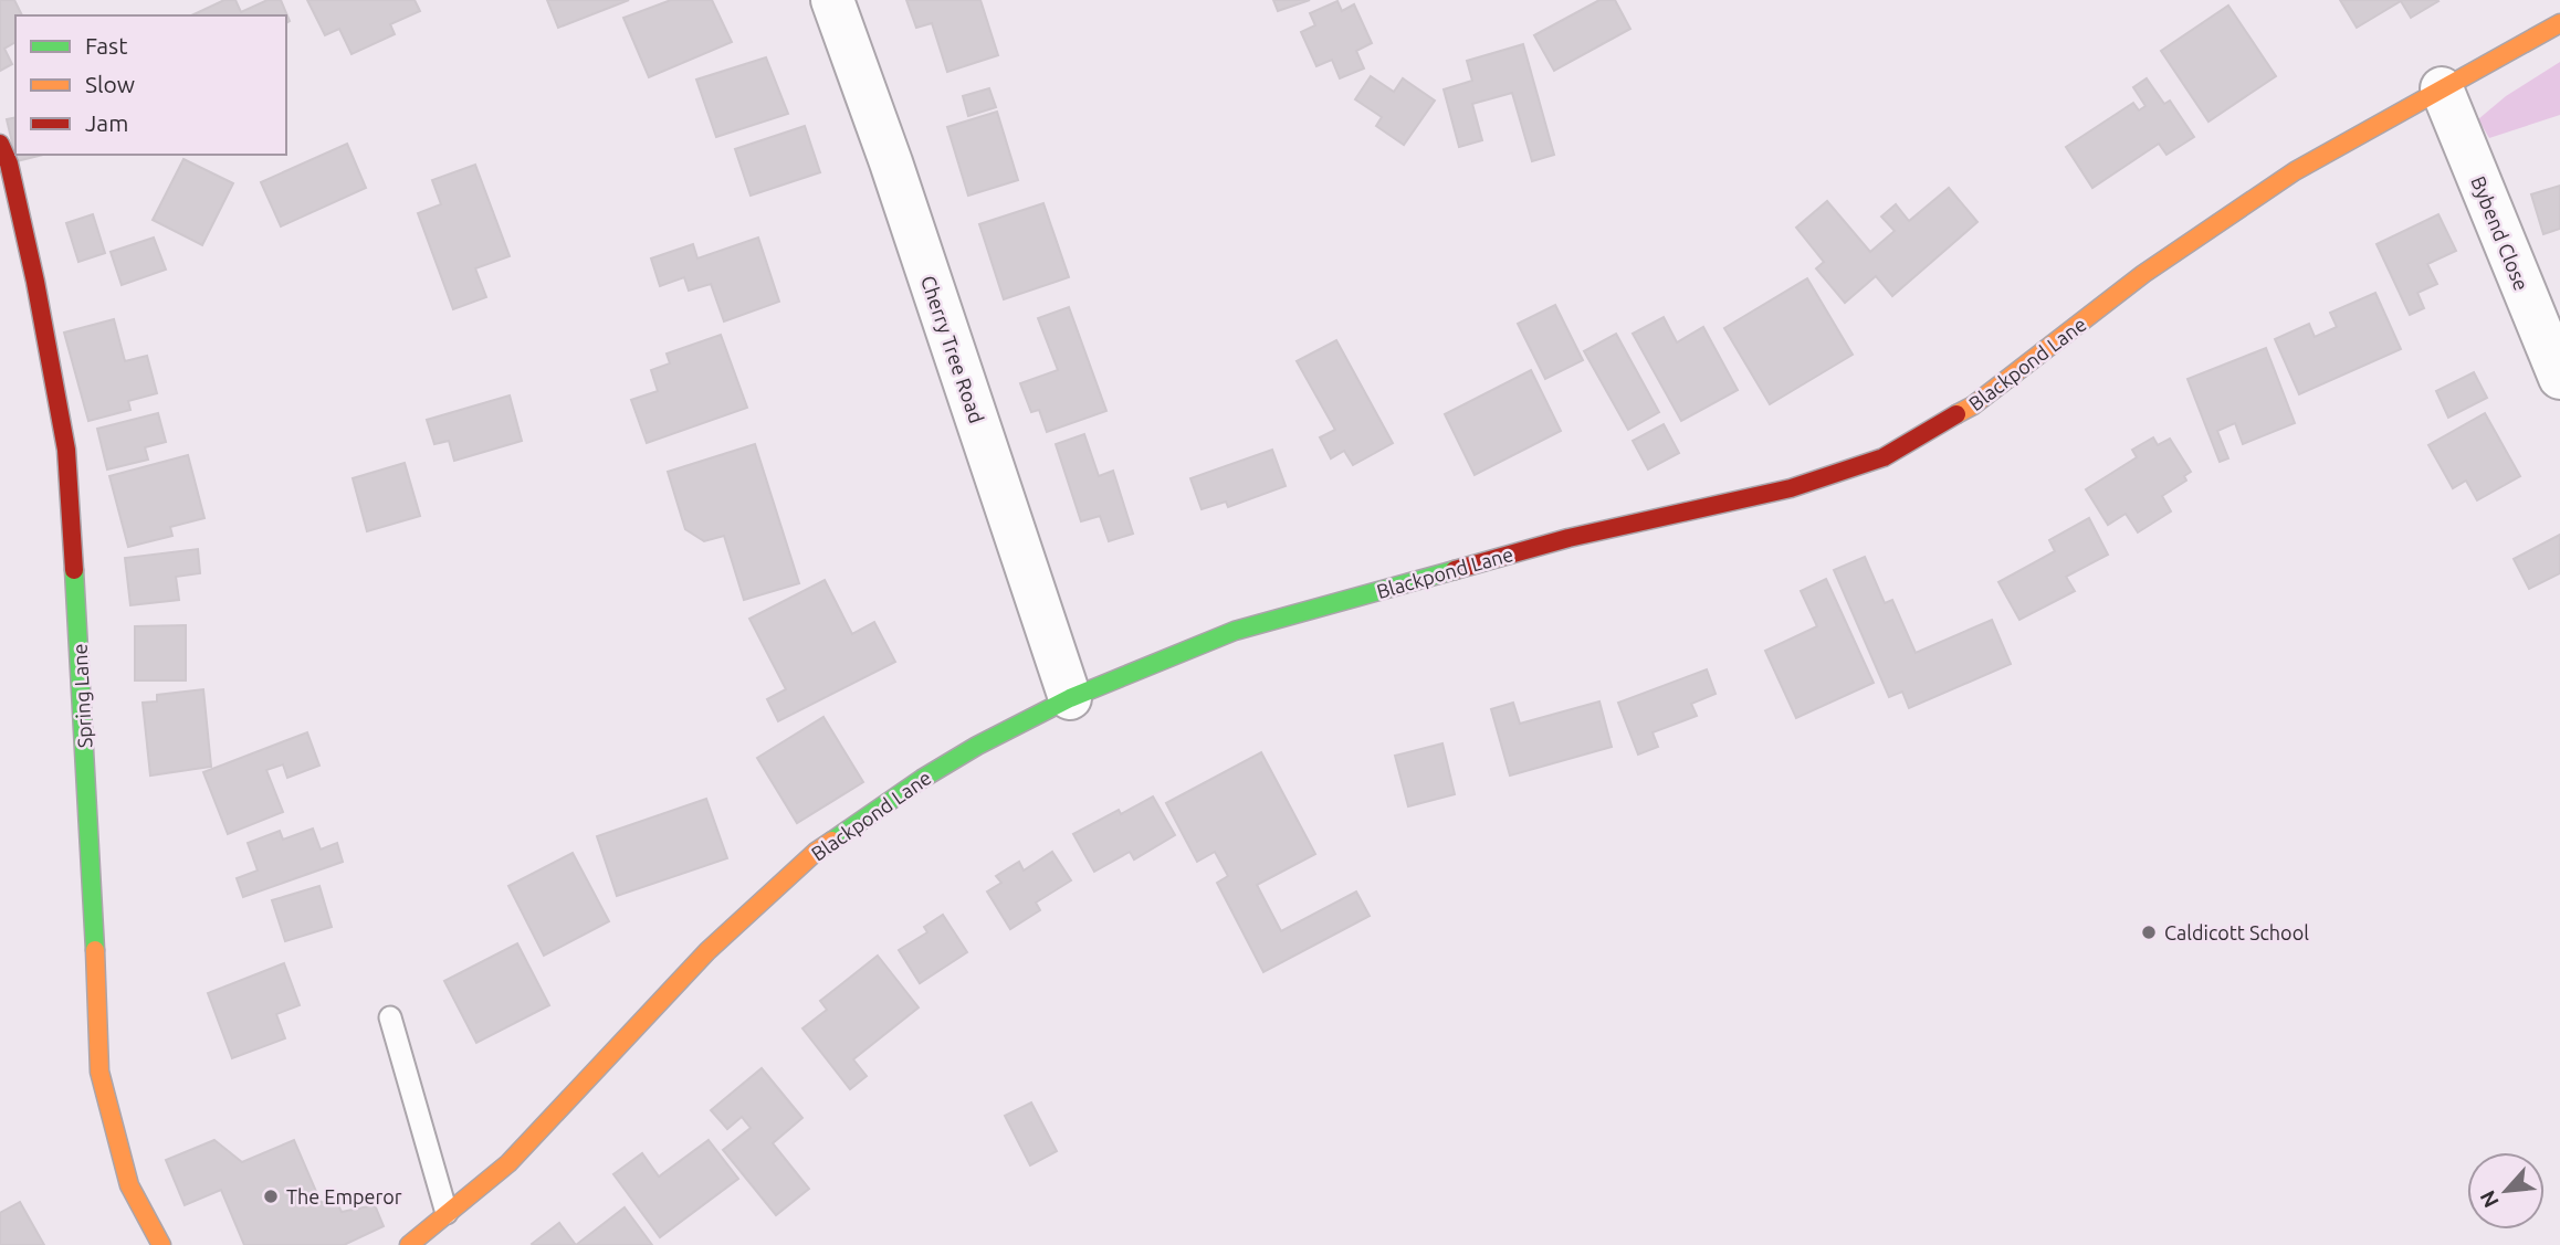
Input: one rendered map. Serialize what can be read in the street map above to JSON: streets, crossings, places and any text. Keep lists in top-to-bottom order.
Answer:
{
  "streets": {
    "street": [
      "Bybend Close",
      "Cherry Tree Road",
      "Blackpond Lane",
      "Spring Lane"
    ]
  },
  "crossings": [
    ["Bybend Close", "Blackpond Lane"],
    ["Cherry Tree Road", "Blackpond Lane"]
  ],
  "places": ["Caldicott School", "The Emperor"],
  "legend": ["Fast", "Slow", "Jam"],
  "north": "bottom left"
}
